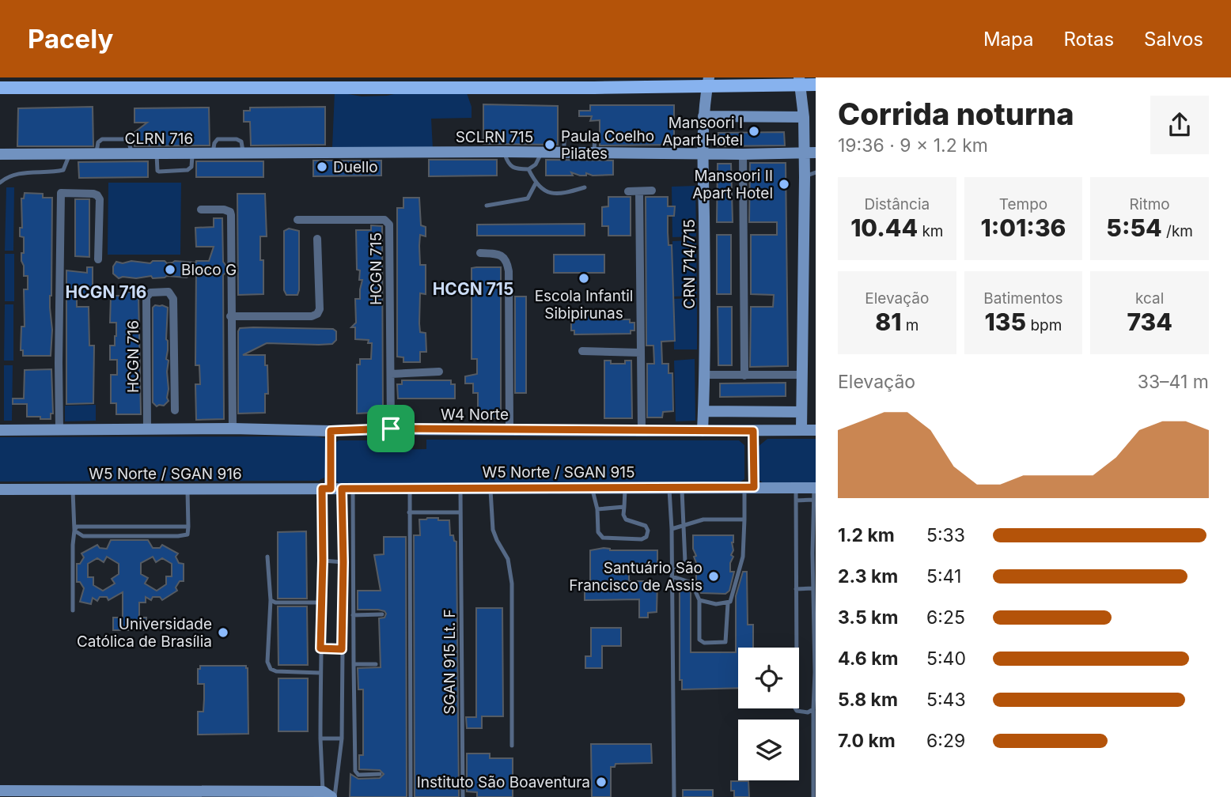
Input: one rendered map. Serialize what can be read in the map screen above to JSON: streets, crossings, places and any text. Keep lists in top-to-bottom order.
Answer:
{
  "streets": {
    "street": [
      "SCLRN 715",
      "CLRN 716",
      "CRN 714/715",
      "HCGN 715",
      "HCGN 716",
      "W4 Norte",
      "W5 Norte / SGAN 915",
      "W5 Norte / SGAN 916"
    ],
    "lane": ["SGAN 915 Lt. F"]
  },
  "crossings": [
    ["SCLRN 715", "CLRN 716"],
    ["SCLRN 715", "CRN 714/715"],
    ["CRN 714/715", "W4 Norte"],
    ["HCGN 715", "W4 Norte"],
    ["HCGN 716", "W4 Norte"],
    ["W5 Norte / SGAN 915", "W5 Norte / SGAN 916"],
    ["W5 Norte / SGAN 915", "SGAN 915 Lt. F"]
  ],
  "districts": ["HCGN 715", "HCGN 716"],
  "places": [
    "Mansoori I Apart Hotel",
    "Paula Coelho Pilates",
    "Duello",
    "Mansoori II Apart Hotel",
    "Bloco G",
    "Escola Infantil Sibipirunas",
    "Santuário São Francisco de Assis",
    "Universidade Católica de Brasília",
    "Instituto São Boaventura"
  ],
  "page": {
    "header": "Pacely",
    "nav": ["Mapa", "Rotas", "Salvos"],
    "heading": ["Corrida noturna", "19:36 · 9 × 1.2 km"],
    "stats": [
      ["Distância", "10.44 km"],
      ["Tempo", "1:01:36"],
      ["Ritmo", "5:54 /km"],
      ["Elevação", "81 m"],
      ["Batimentos", "135 bpm"],
      ["kcal", "734"]
    ],
    "chart": ["Elevação", "33–41 m"],
    "list": [
      {
        "name": "1.2 km",
        "note": "5:33"
      },
      {
        "name": "2.3 km",
        "note": "5:41"
      },
      {
        "name": "3.5 km",
        "note": "6:25"
      },
      {
        "name": "4.6 km",
        "note": "5:40"
      },
      {
        "name": "5.8 km",
        "note": "5:43"
      },
      {
        "name": "7.0 km",
        "note": "6:29"
      }
    ]
  }
}
